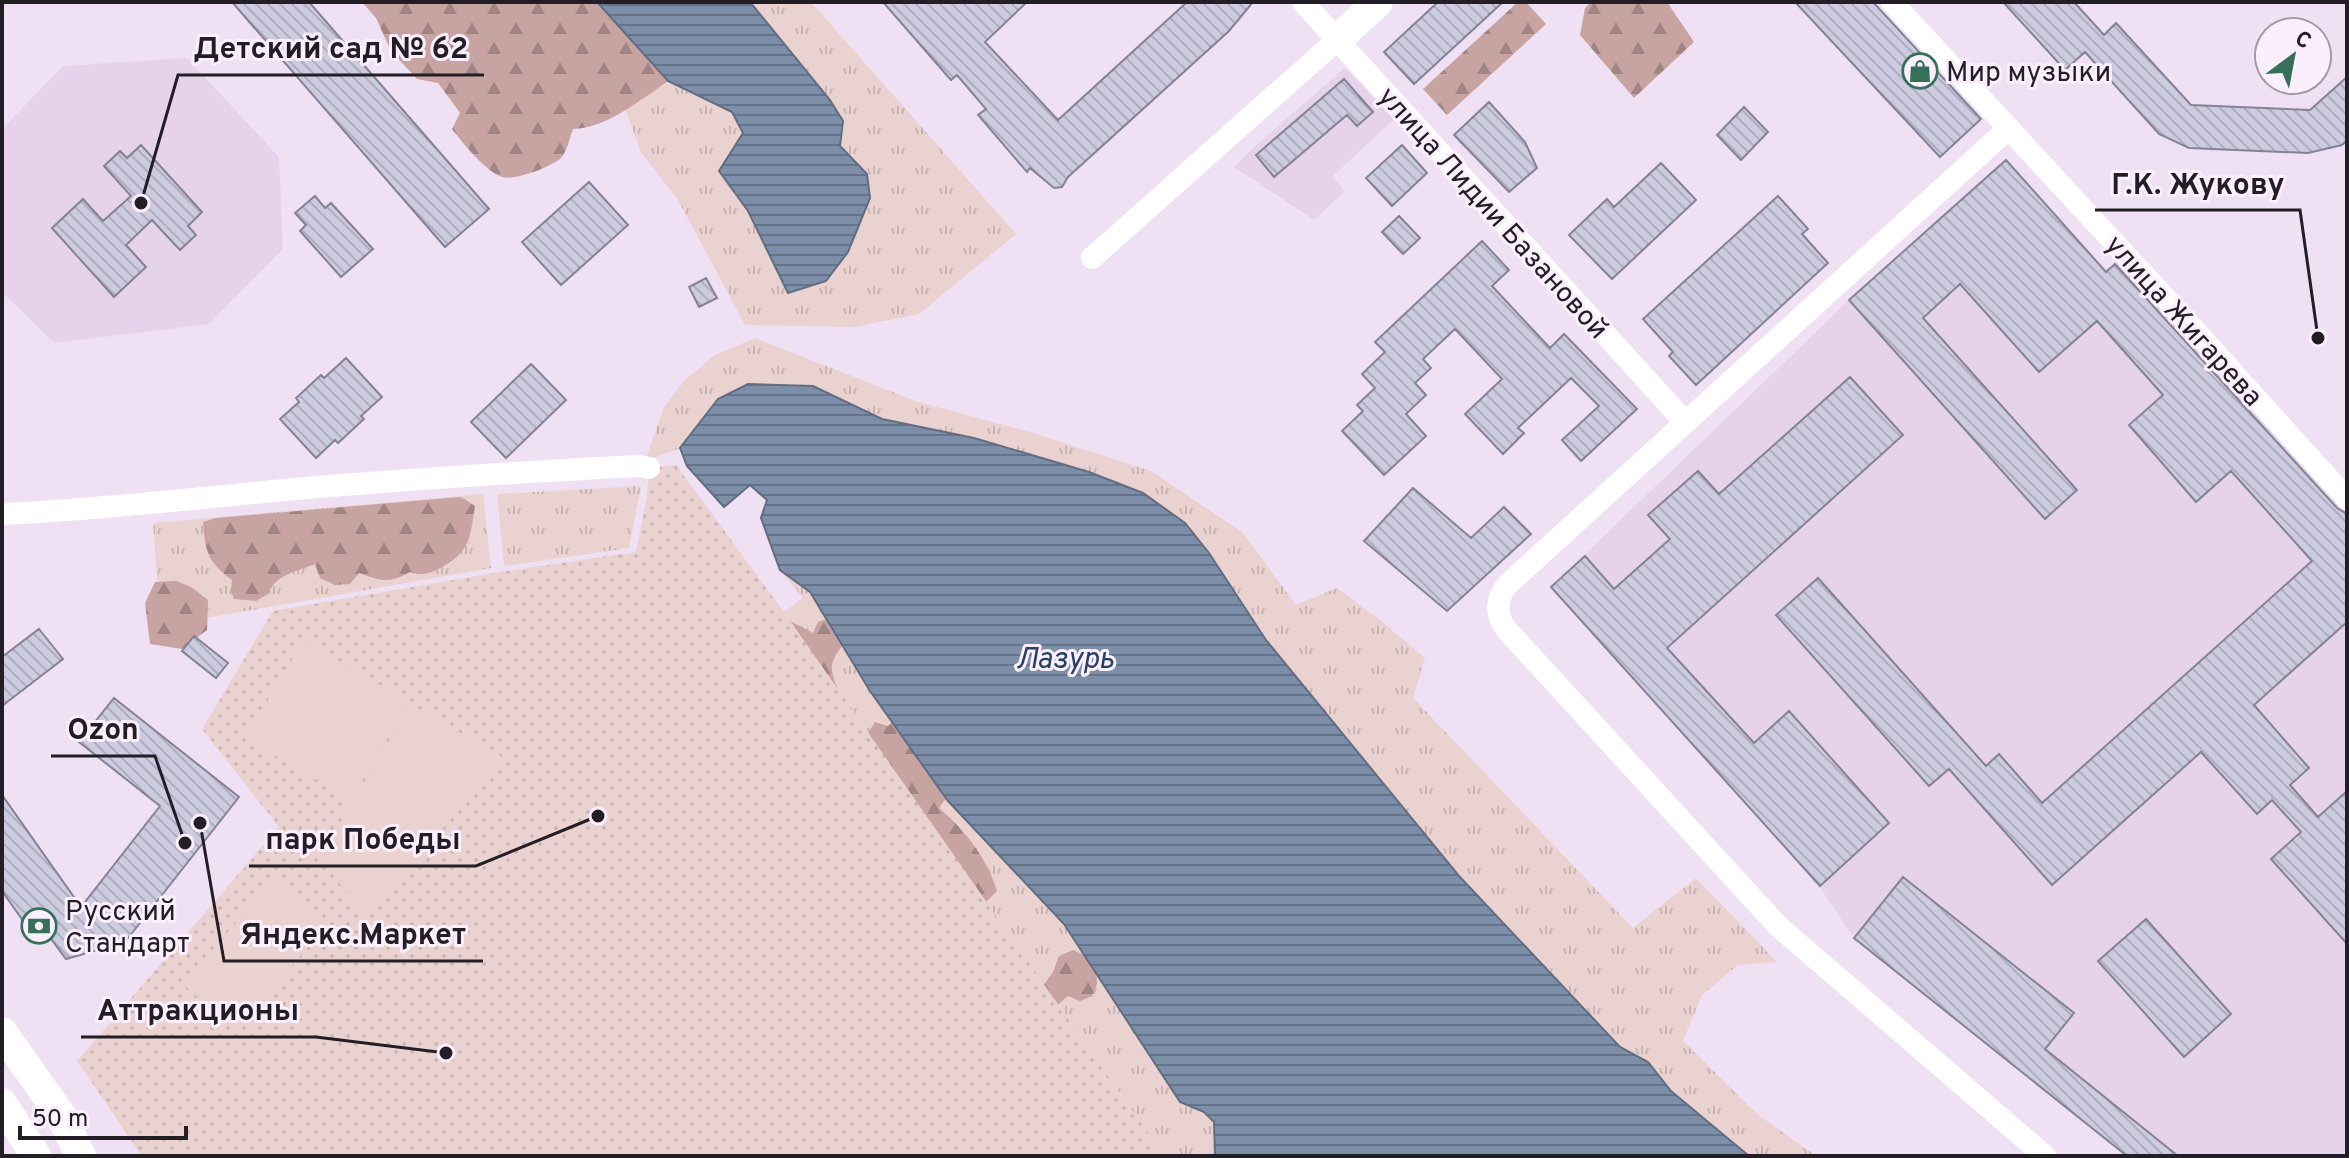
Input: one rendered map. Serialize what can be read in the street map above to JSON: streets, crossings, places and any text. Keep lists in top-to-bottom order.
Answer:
{
  "streets": {
    "street": ["улица Лидии Базановой", "улица Жигарева"]
  },
  "water": ["Лазурь"],
  "places": {
    "shop": ["Мир музыки"],
    "other": [
      "Детский сад № 62",
      "Г.К. Жукову",
      "парк Победы",
      "Яндекс.Маркет",
      "Ozon",
      "Аттракционы"
    ],
    "bank": ["Русский Стандарт"]
  },
  "scale_bar": "50 m",
  "north": "top right"
}
